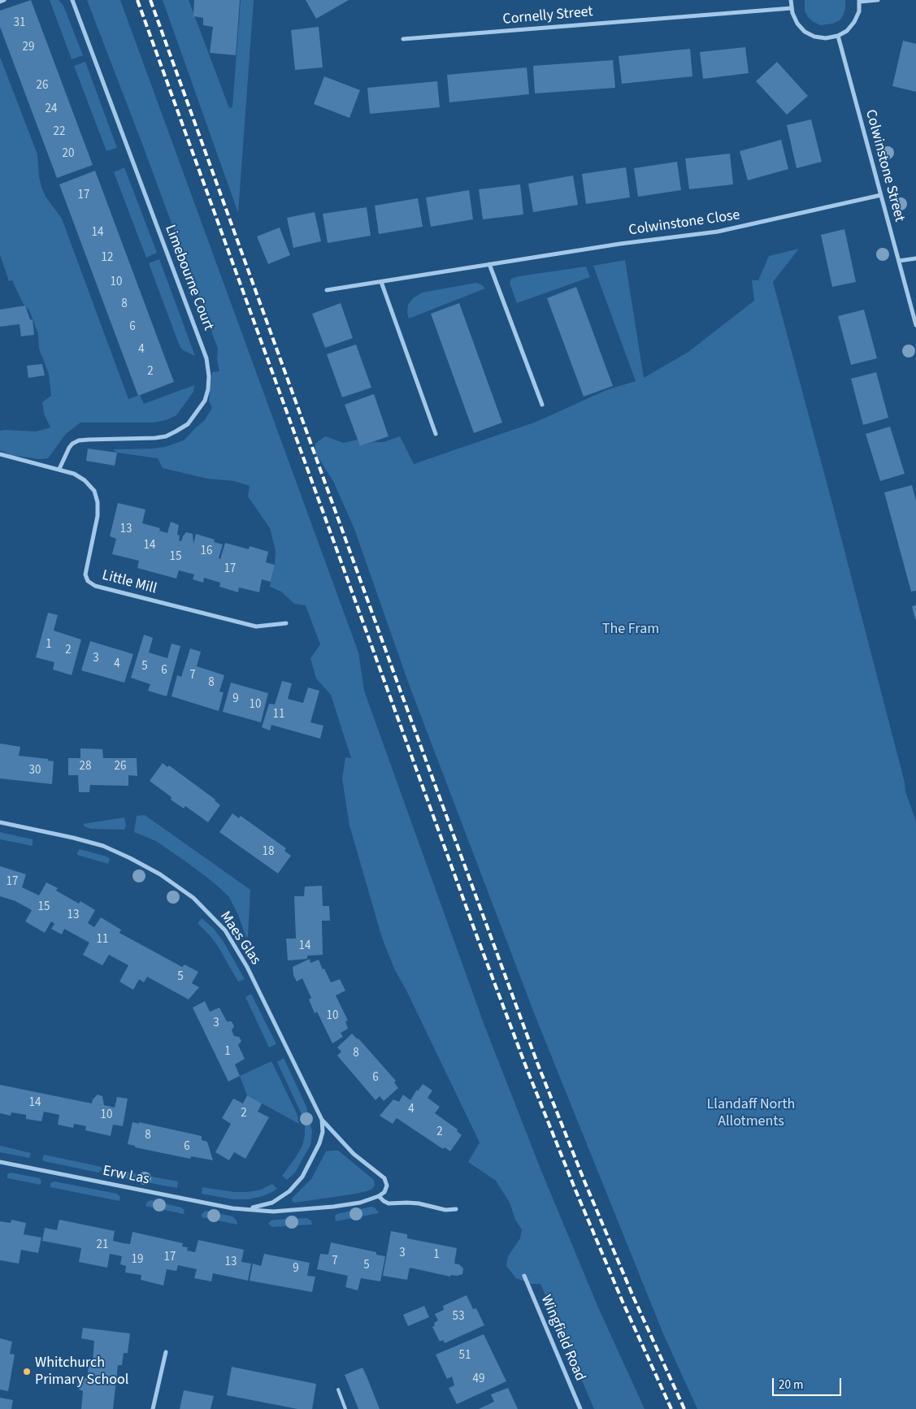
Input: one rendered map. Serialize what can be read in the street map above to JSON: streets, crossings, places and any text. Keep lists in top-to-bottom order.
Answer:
{
  "streets": {
    "street": [
      "Cornelly Street",
      "Colwinstone Street",
      "Colwinstone Close",
      "Limebourne Court",
      "Little Mill",
      "Maes Glas",
      "Erw Las",
      "Wingfield Road"
    ]
  },
  "crossings": [
    ["Colwinstone Street", "Colwinstone Close"],
    ["Limebourne Court", "Little Mill"],
    ["Maes Glas", "Erw Las"]
  ],
  "parks": ["The Fram", "Llandaff North Allotments"],
  "places": ["Whitchurch Primary School"],
  "house_numbers": [
    "31",
    "29",
    "26",
    "24",
    "22",
    "20",
    "17",
    "14",
    "12",
    "10",
    "8",
    "6",
    "4",
    "2",
    "13",
    "14",
    "16",
    "15",
    "17",
    "1",
    "2",
    "3",
    "4",
    "5",
    "6",
    "7",
    "8",
    "9",
    "10",
    "11",
    "28",
    "26",
    "30",
    "18",
    "17",
    "15",
    "13",
    "11",
    "14",
    "5",
    "10",
    "3",
    "1",
    "8",
    "6",
    "14",
    "4",
    "2",
    "10",
    "2",
    "8",
    "6",
    "21",
    "3",
    "1",
    "17",
    "19",
    "7",
    "13",
    "5",
    "9",
    "53",
    "51",
    "49"
  ],
  "scale_bar": "20 m"
}
